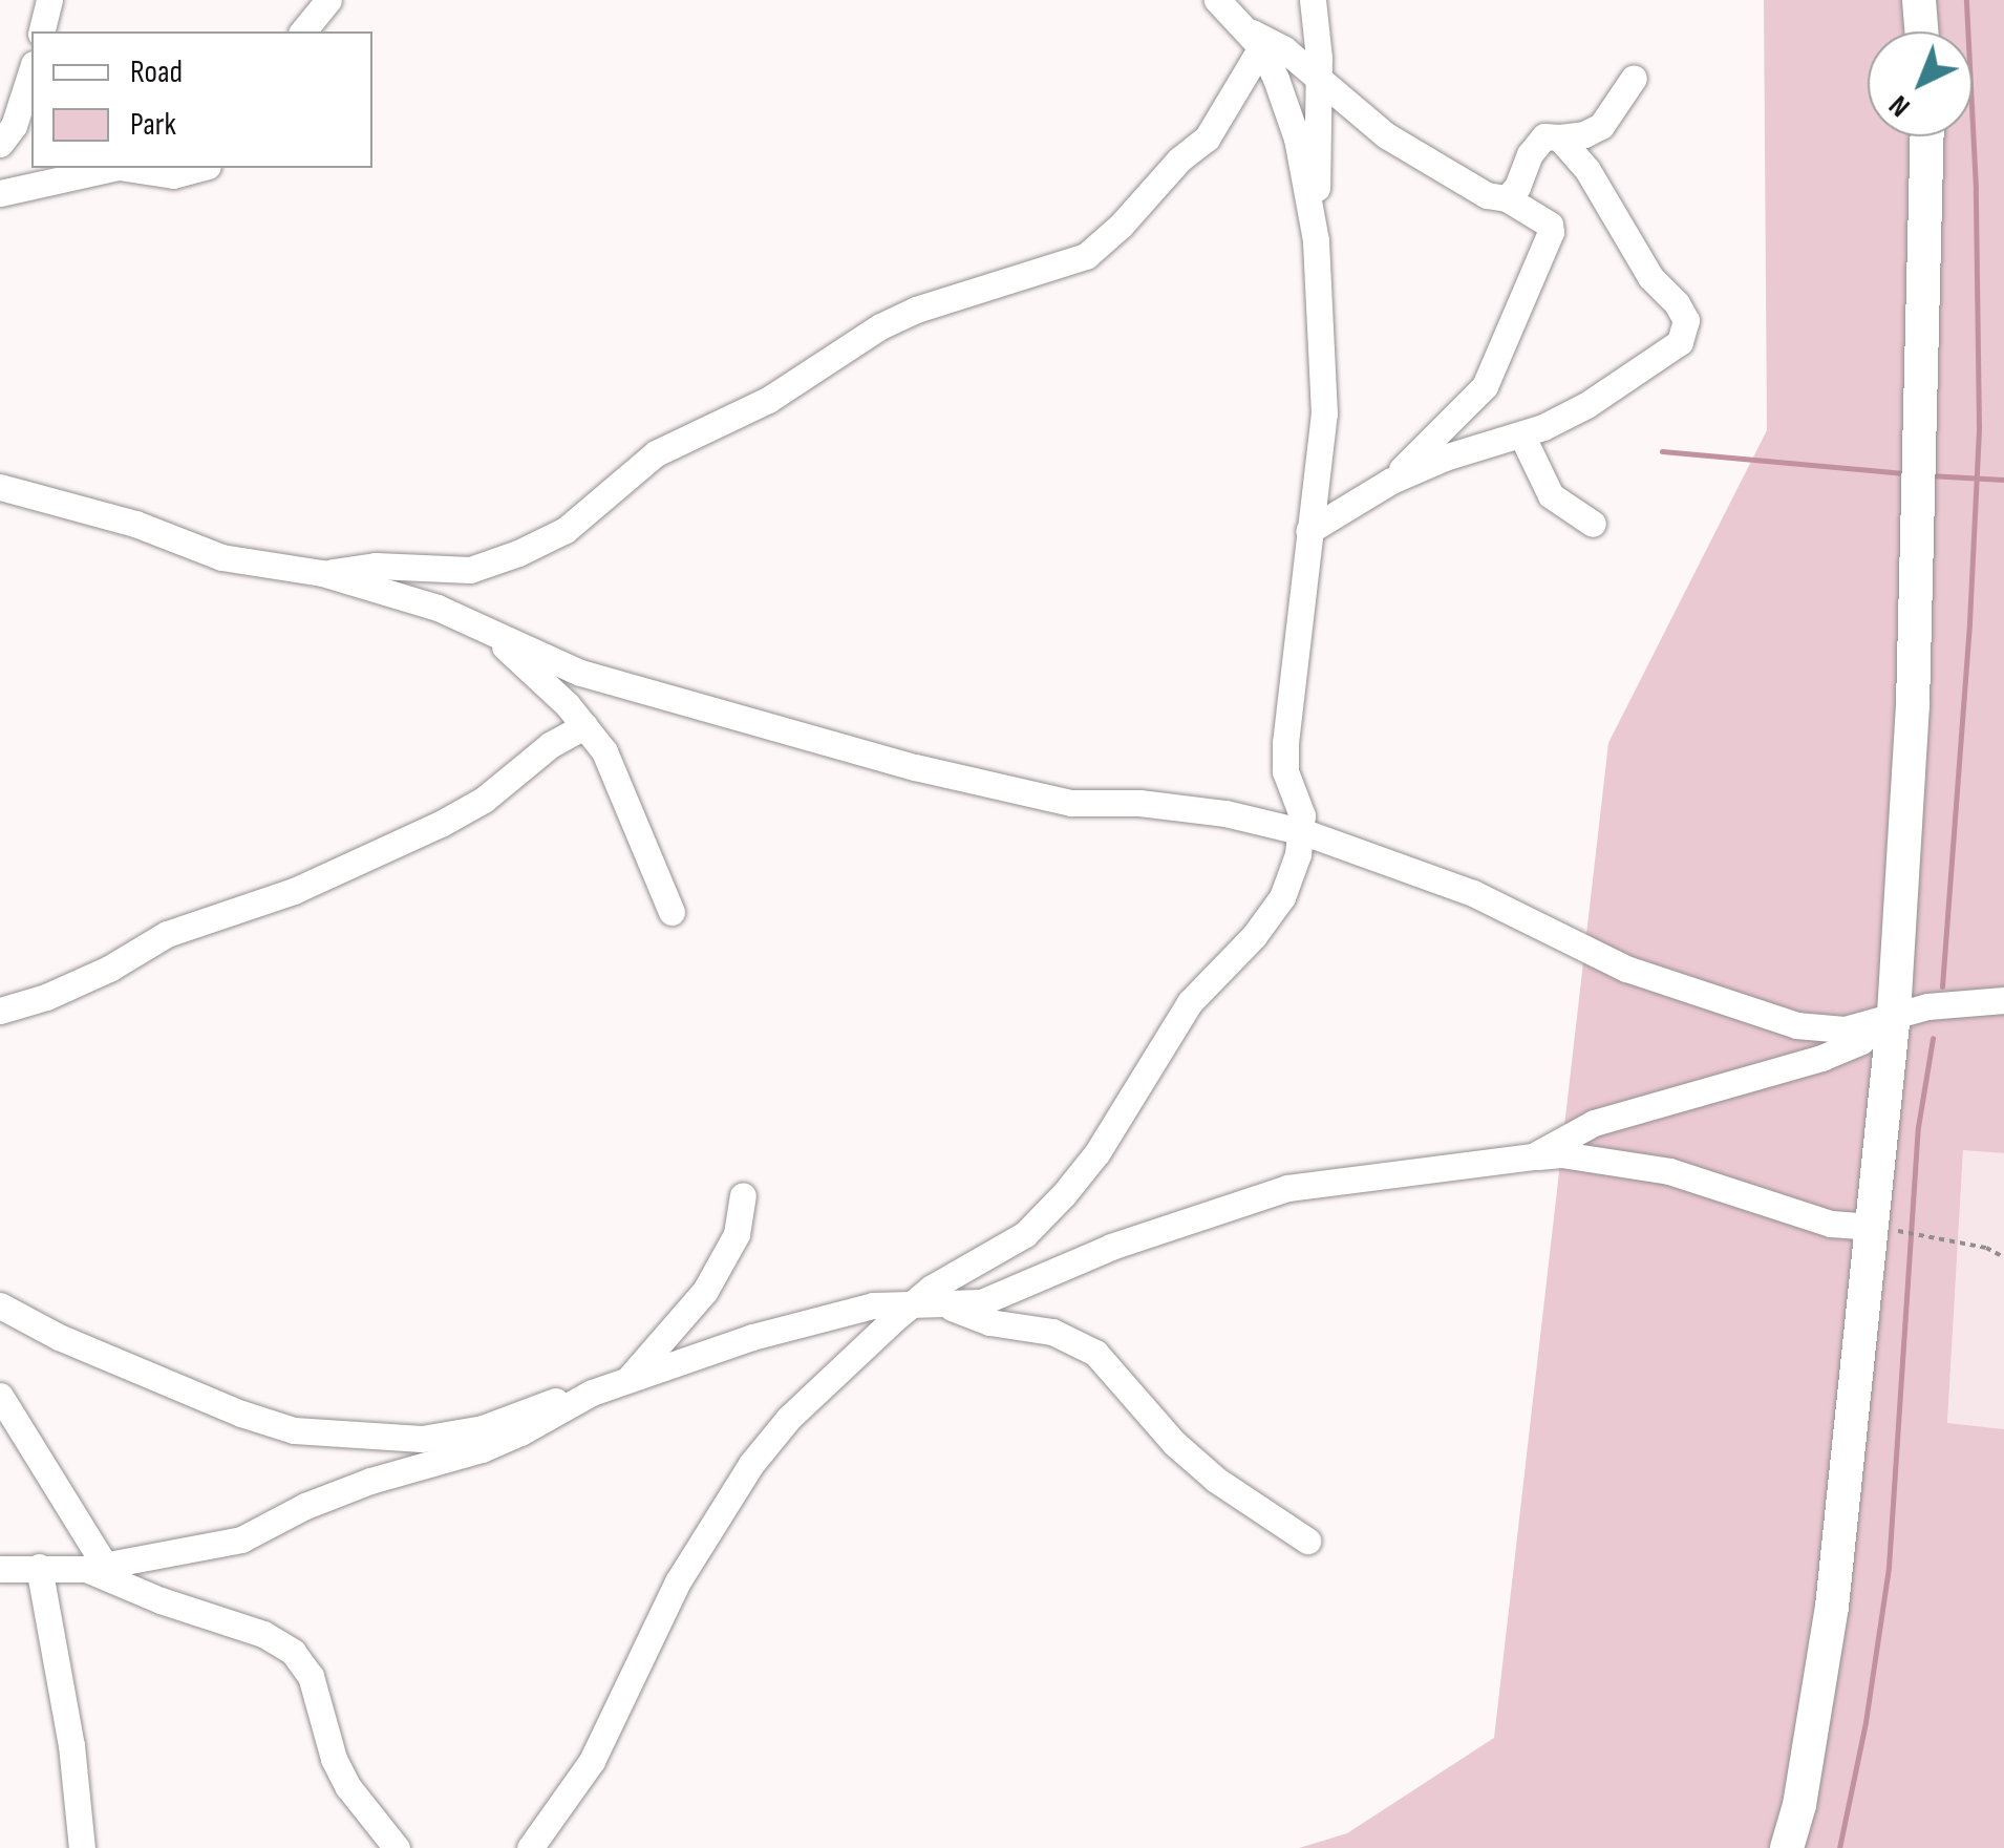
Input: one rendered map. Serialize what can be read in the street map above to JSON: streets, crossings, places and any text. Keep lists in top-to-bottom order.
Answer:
{
  "legend": ["Road", "Park"],
  "north": "bottom left"
}
